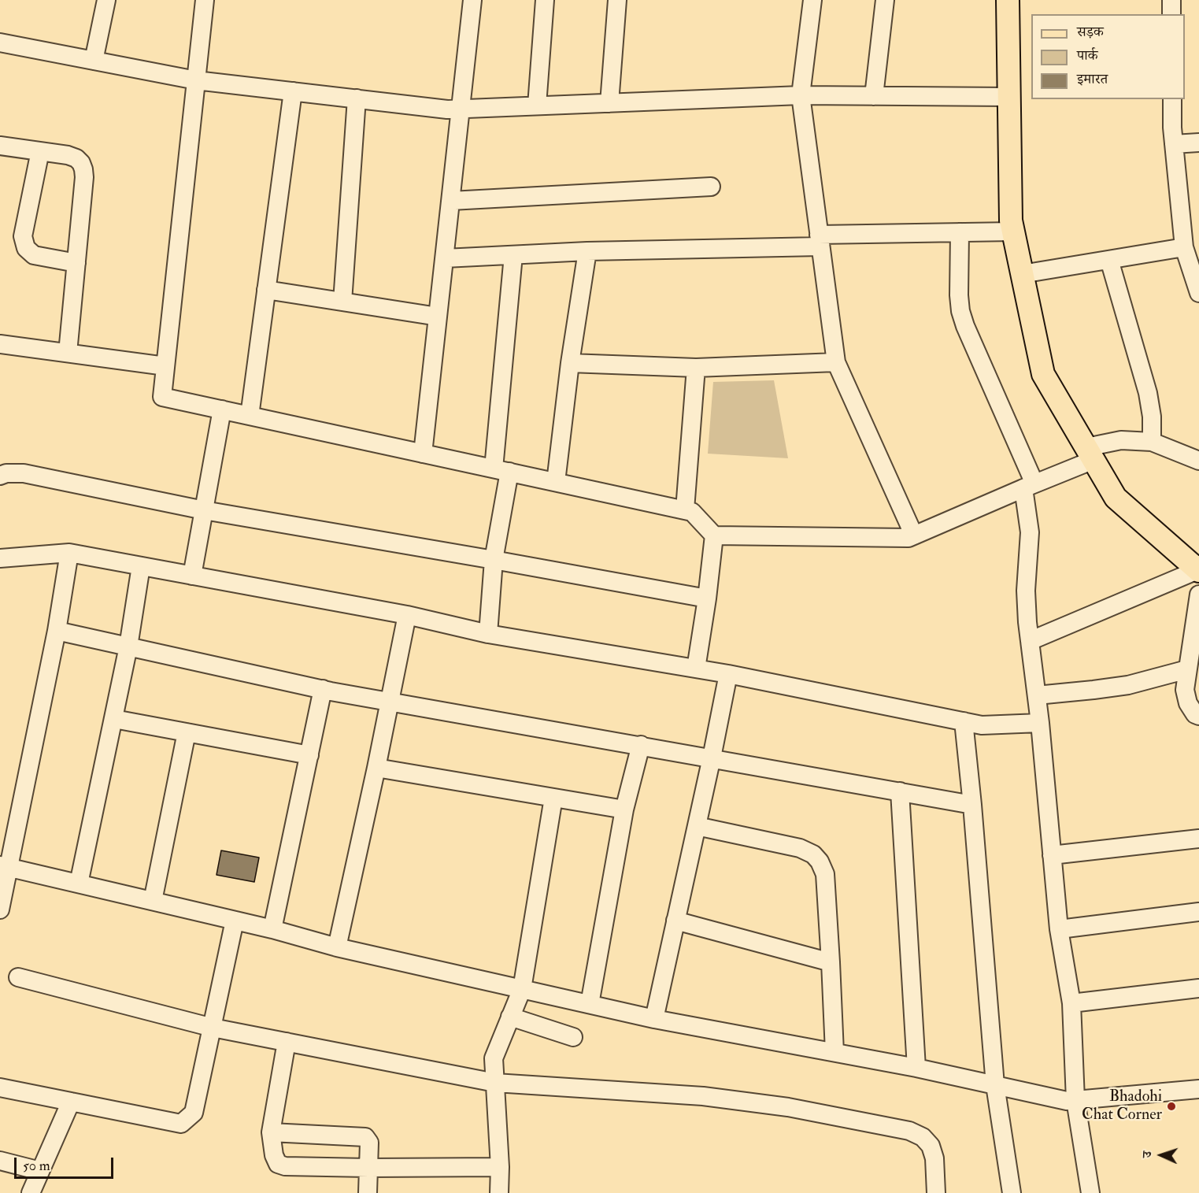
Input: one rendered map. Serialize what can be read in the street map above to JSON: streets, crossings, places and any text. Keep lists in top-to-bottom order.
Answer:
{
  "places": ["Bhadohi Chat Corner"],
  "legend": ["सड़क", "पार्क", "इमारत"],
  "scale_bar": "50 m",
  "north": "left"
}
